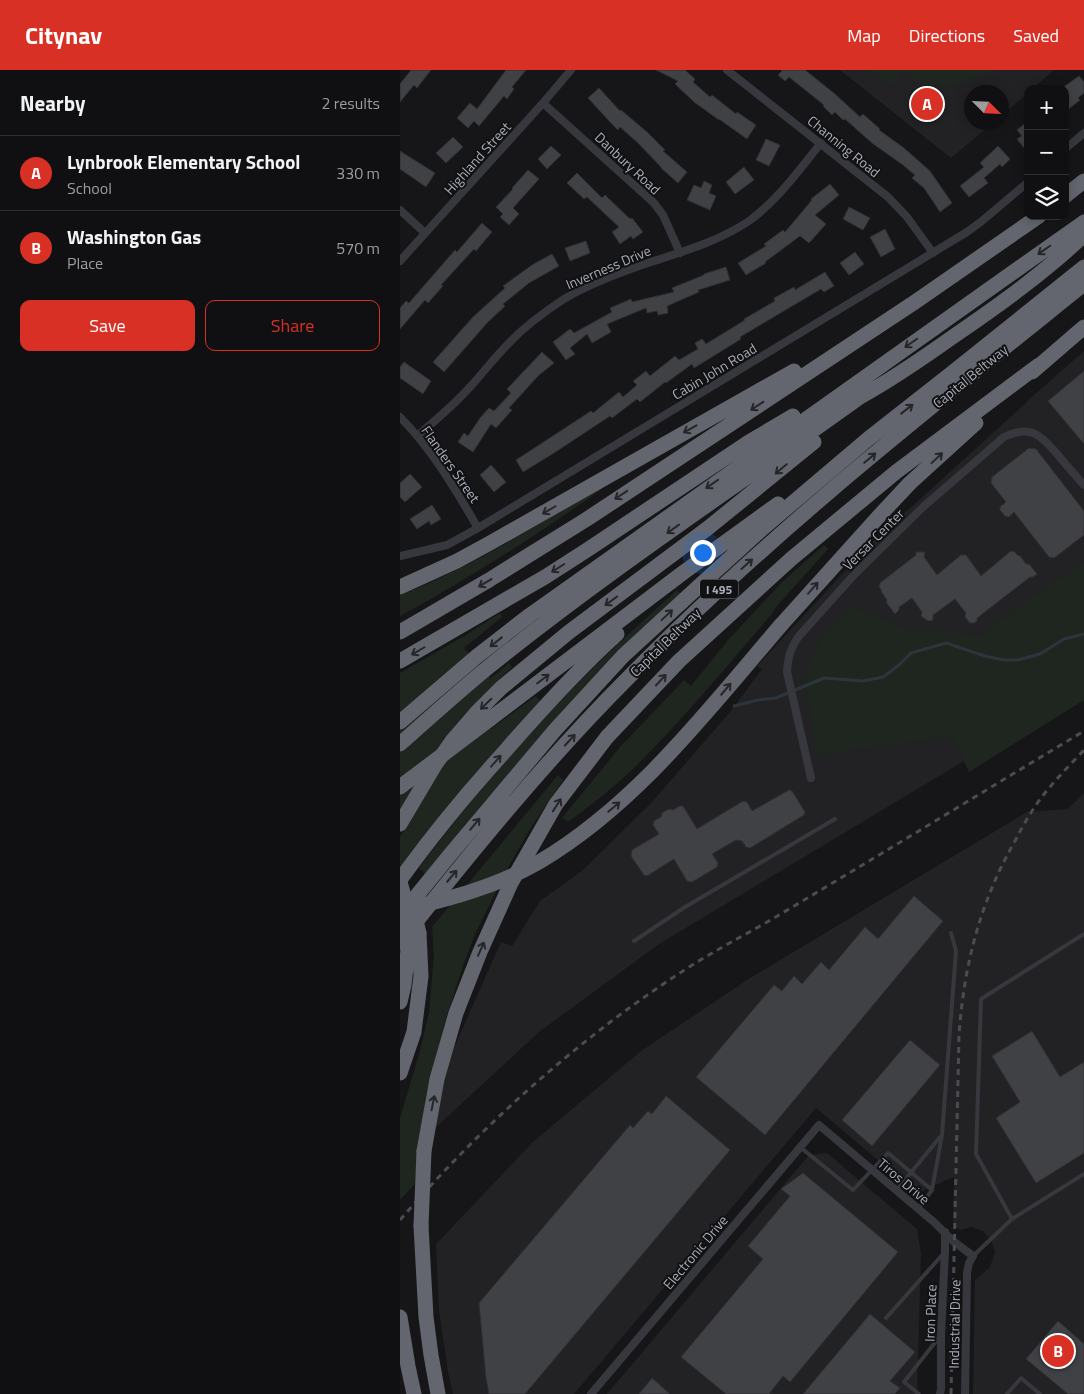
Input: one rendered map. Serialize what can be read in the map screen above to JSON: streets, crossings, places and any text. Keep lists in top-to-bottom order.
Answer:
{
  "streets": {
    "highway": ["Capital Beltway", "I 495"],
    "street": [
      "Channing Road",
      "Highland Street",
      "Danbury Road",
      "Inverness Drive",
      "Cabin John Road",
      "Flanders Street",
      "Versar Center",
      "Tiros Drive",
      "Electronic Drive",
      "Iron Place",
      "Industrial Drive"
    ]
  },
  "crossings": [
    ["Channing Road", "Inverness Drive"],
    ["Channing Road", "Cabin John Road"],
    ["Highland Street", "Danbury Road"],
    ["Danbury Road", "Inverness Drive"],
    ["Inverness Drive", "Flanders Street"],
    ["Cabin John Road", "Flanders Street"],
    ["Tiros Drive", "Electronic Drive"],
    ["Tiros Drive", "Iron Place"],
    ["Tiros Drive", "Industrial Drive"]
  ],
  "north": "bottom right",
  "page": {
    "header": "Citynav",
    "nav": ["Map", "Directions", "Saved"],
    "heading": ["Nearby", "2 results"],
    "map_buttons": ["+", "−"],
    "pins": ["A", "B"],
    "list": [
      {
        "mark": "A",
        "name": "Lynbrook Elementary School",
        "note": "School",
        "value": "330 m"
      },
      {
        "mark": "B",
        "name": "Washington Gas",
        "note": "Place",
        "value": "570 m"
      }
    ],
    "buttons": ["Save", "Share"]
  }
}
